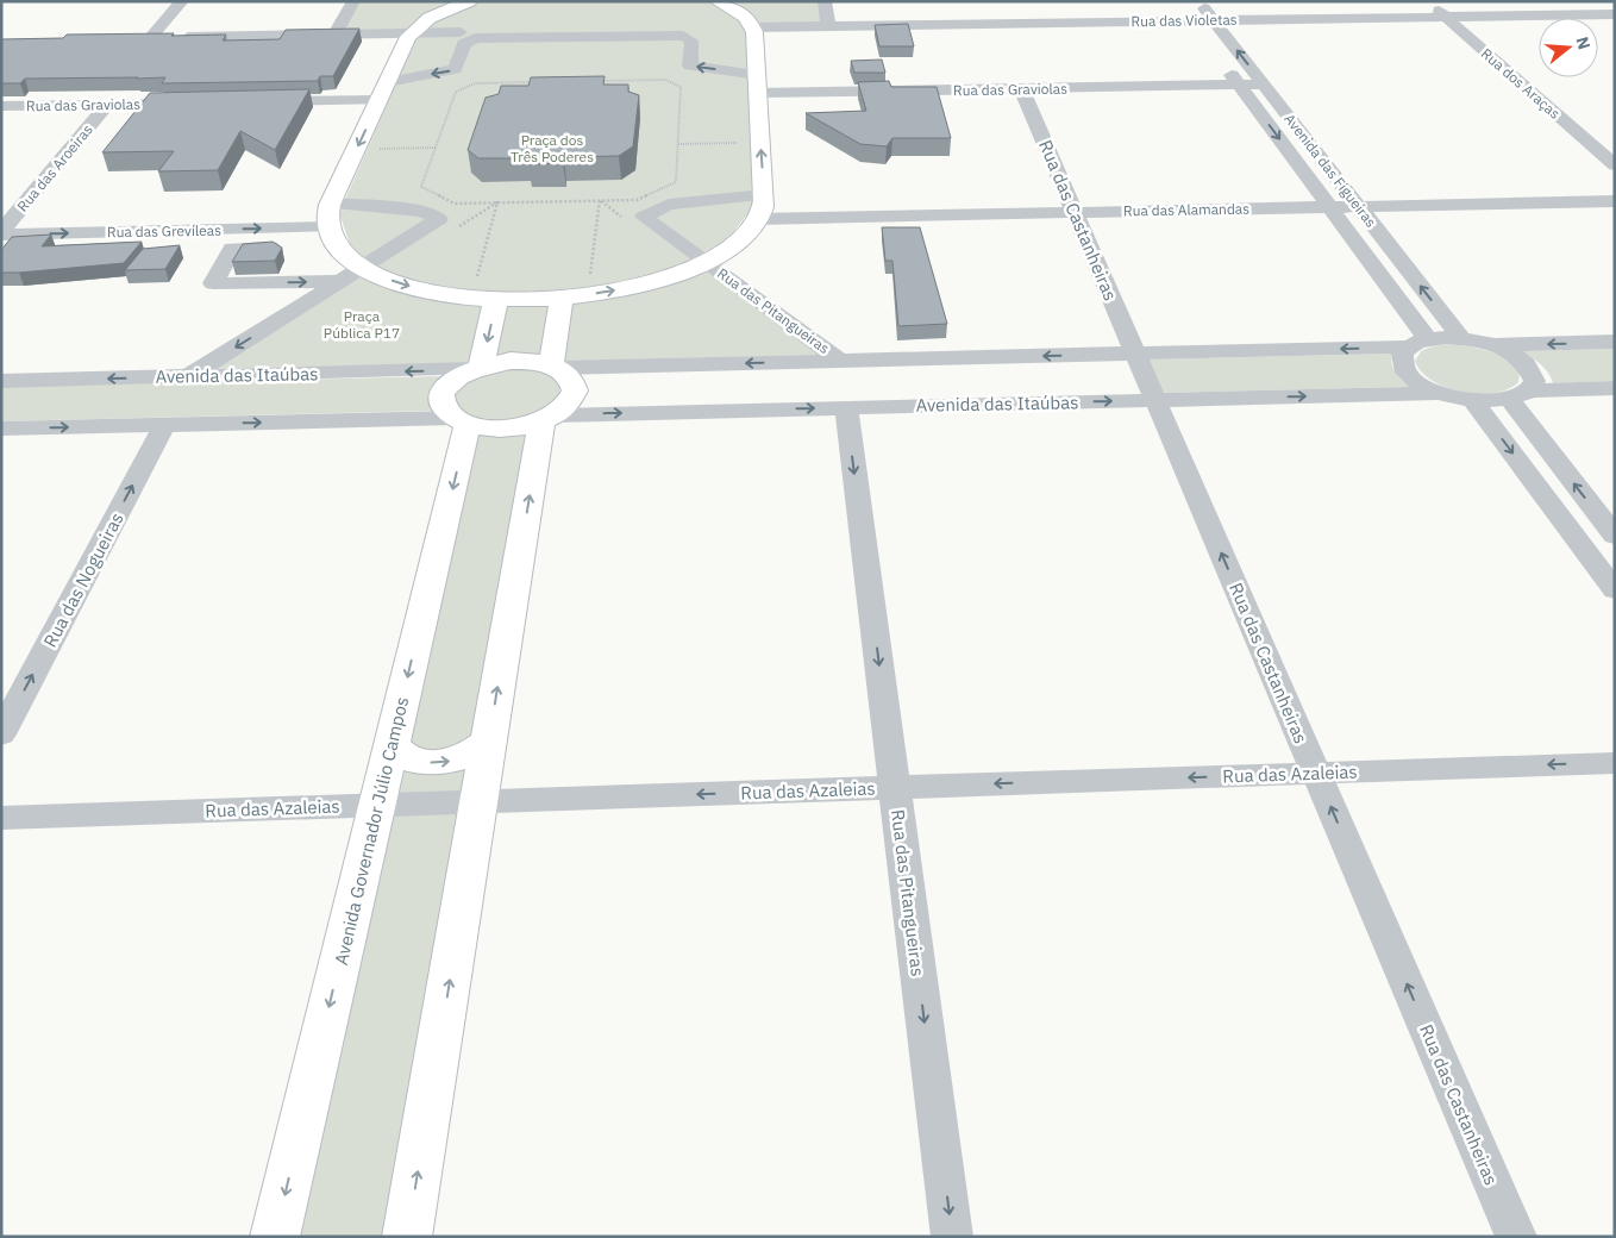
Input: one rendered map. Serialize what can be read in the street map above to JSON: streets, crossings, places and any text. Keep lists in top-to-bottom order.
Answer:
{
  "streets": {
    "main road": ["Avenida Governador Júlio Campos"],
    "street": [
      "Rua das Violetas",
      "Rua dos Araças",
      "Rua das Graviolas",
      "Rua das Aroeiras",
      "Avenida das Figueiras",
      "Rua das Alamandas",
      "Rua das Castanheiras",
      "Rua das Grevíleas",
      "Rua das Pitangueiras",
      "Avenida das Itaúbas",
      "Rua das Nogueiras",
      "Rua das Azaleias"
    ]
  },
  "crossings": [
    ["Rua das Violetas", "Rua dos Araças"],
    ["Rua das Violetas", "Avenida das Figueiras"],
    ["Rua das Graviolas", "Rua das Aroeiras"],
    ["Rua das Graviolas", "Avenida das Figueiras"],
    ["Rua das Graviolas", "Rua das Castanheiras"],
    ["Rua das Aroeiras", "Rua das Grevíleas"],
    ["Avenida das Figueiras", "Rua das Alamandas"],
    ["Rua das Alamandas", "Rua das Castanheiras"],
    ["Rua das Castanheiras", "Avenida das Itaúbas"],
    ["Rua das Castanheiras", "Rua das Azaleias"],
    ["Rua das Pitangueiras", "Avenida das Itaúbas"],
    ["Rua das Pitangueiras", "Rua das Azaleias"],
    ["Rua das Azaleias", "Avenida Governador Júlio Campos"]
  ],
  "one_way": [
    "Rua das Castanheiras",
    "Rua das Pitangueiras",
    "Rua das Nogueiras",
    "Rua das Azaleias"
  ],
  "parks": ["Praça dos Três Poderes", "Praça Pública P17"],
  "north": "right"
}
